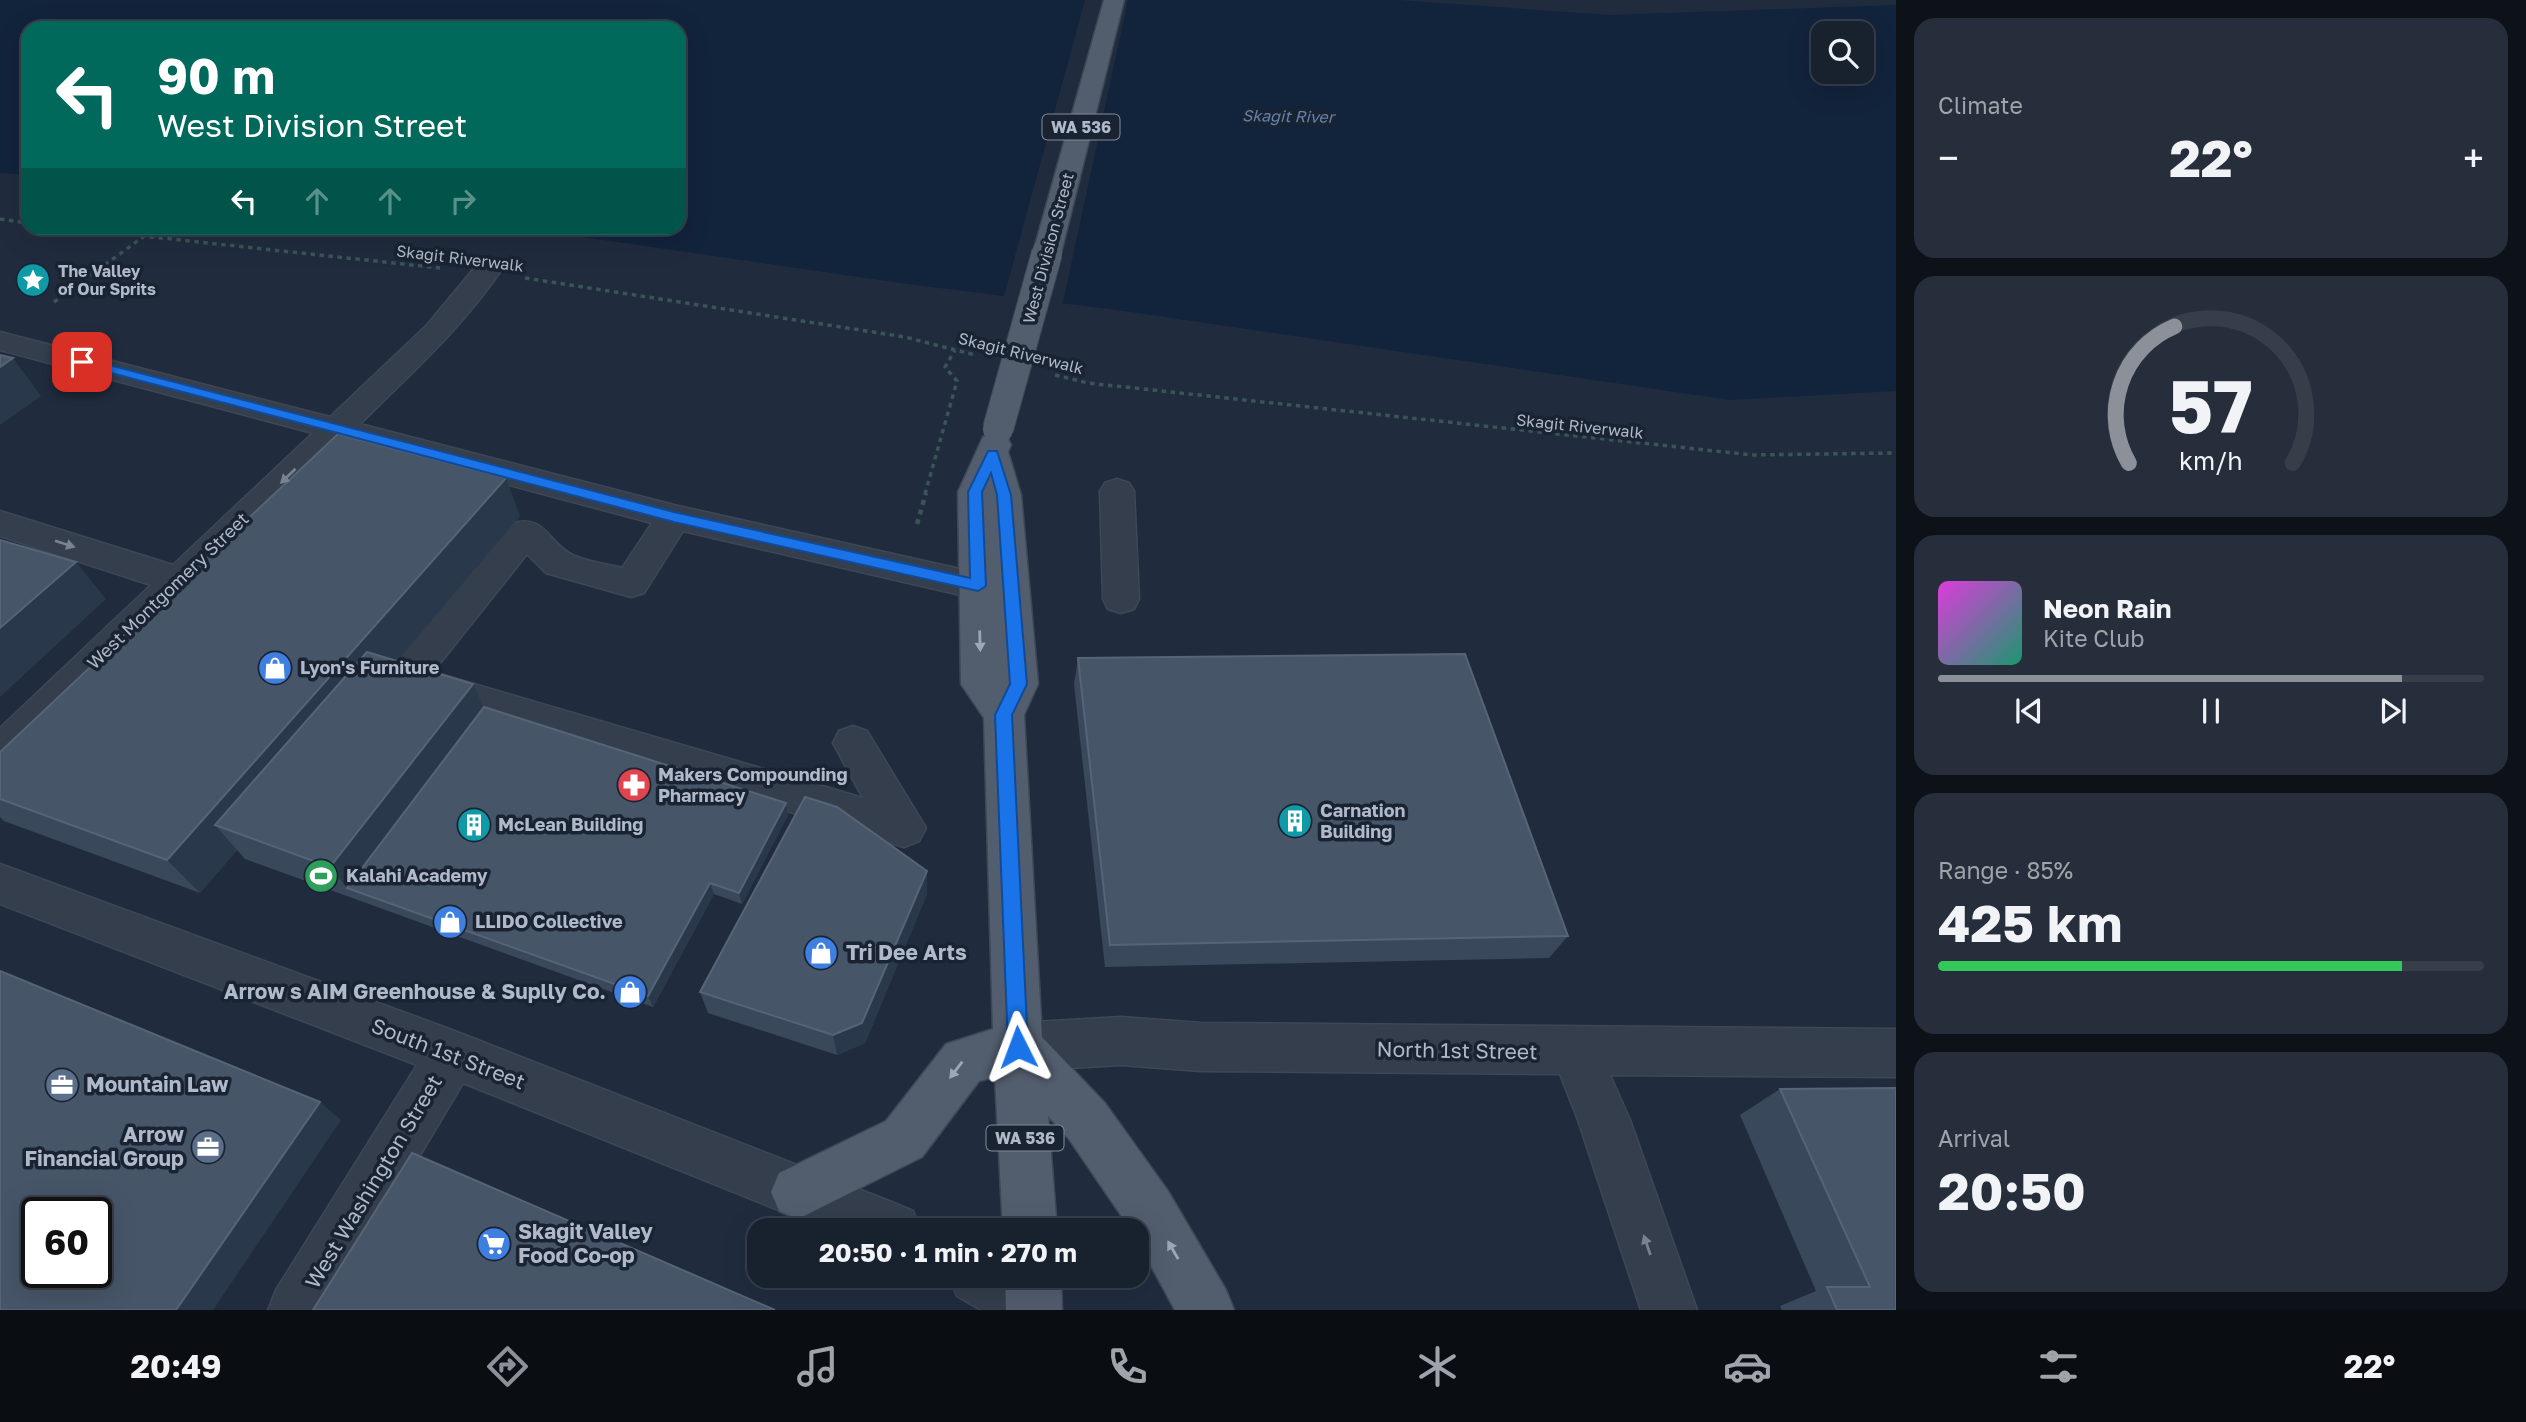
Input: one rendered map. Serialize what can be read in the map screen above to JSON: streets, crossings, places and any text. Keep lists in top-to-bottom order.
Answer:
{
  "streets": {
    "main road": ["WA 536", "West Division Street"],
    "street": [
      "West Montgomery Street",
      "North 1st Street",
      "South 1st Street",
      "West Washington Street"
    ],
    "path": ["Skagit Riverwalk"]
  },
  "crossings": [
    ["WA 536", "West Division Street"],
    ["WA 536", "North 1st Street"],
    ["Skagit Riverwalk", "West Montgomery Street"],
    ["South 1st Street", "West Washington Street"]
  ],
  "water": ["Skagit River"],
  "places": {
    "place": ["The Valley of Our Sprits"],
    "shop": [
      "Lyon's Furniture",
      "LLIDO Collective",
      "Tri Dee Arts",
      "Arrow s AIM Greenhouse & Suplly Co."
    ],
    "pharmacy": ["Makers Compounding Pharmacy"],
    "building": ["Carnation Building", "McLean Building"],
    "sports": ["Kalahi Academy"],
    "office": ["Mountain Law", "Arrow Financial Group"],
    "supermarket": ["Skagit Valley Food Co-op"]
  },
  "page": {
    "tile": [
      "Climate",
      ["Range · 85%", "425 km"],
      ["Arrival", "20:50"]
    ],
    "turn": ["90 m", "West Division Street"],
    "heat": ["−", "22°", "+"],
    "song": ["Neon Rain", "Kite Club"],
    "limit": "60",
    "trip": "20:50 · 1 min · 270 m",
    "tabs": ["20:49", "22°"],
    "gauge": ["57", "km/h"]
  }
}
